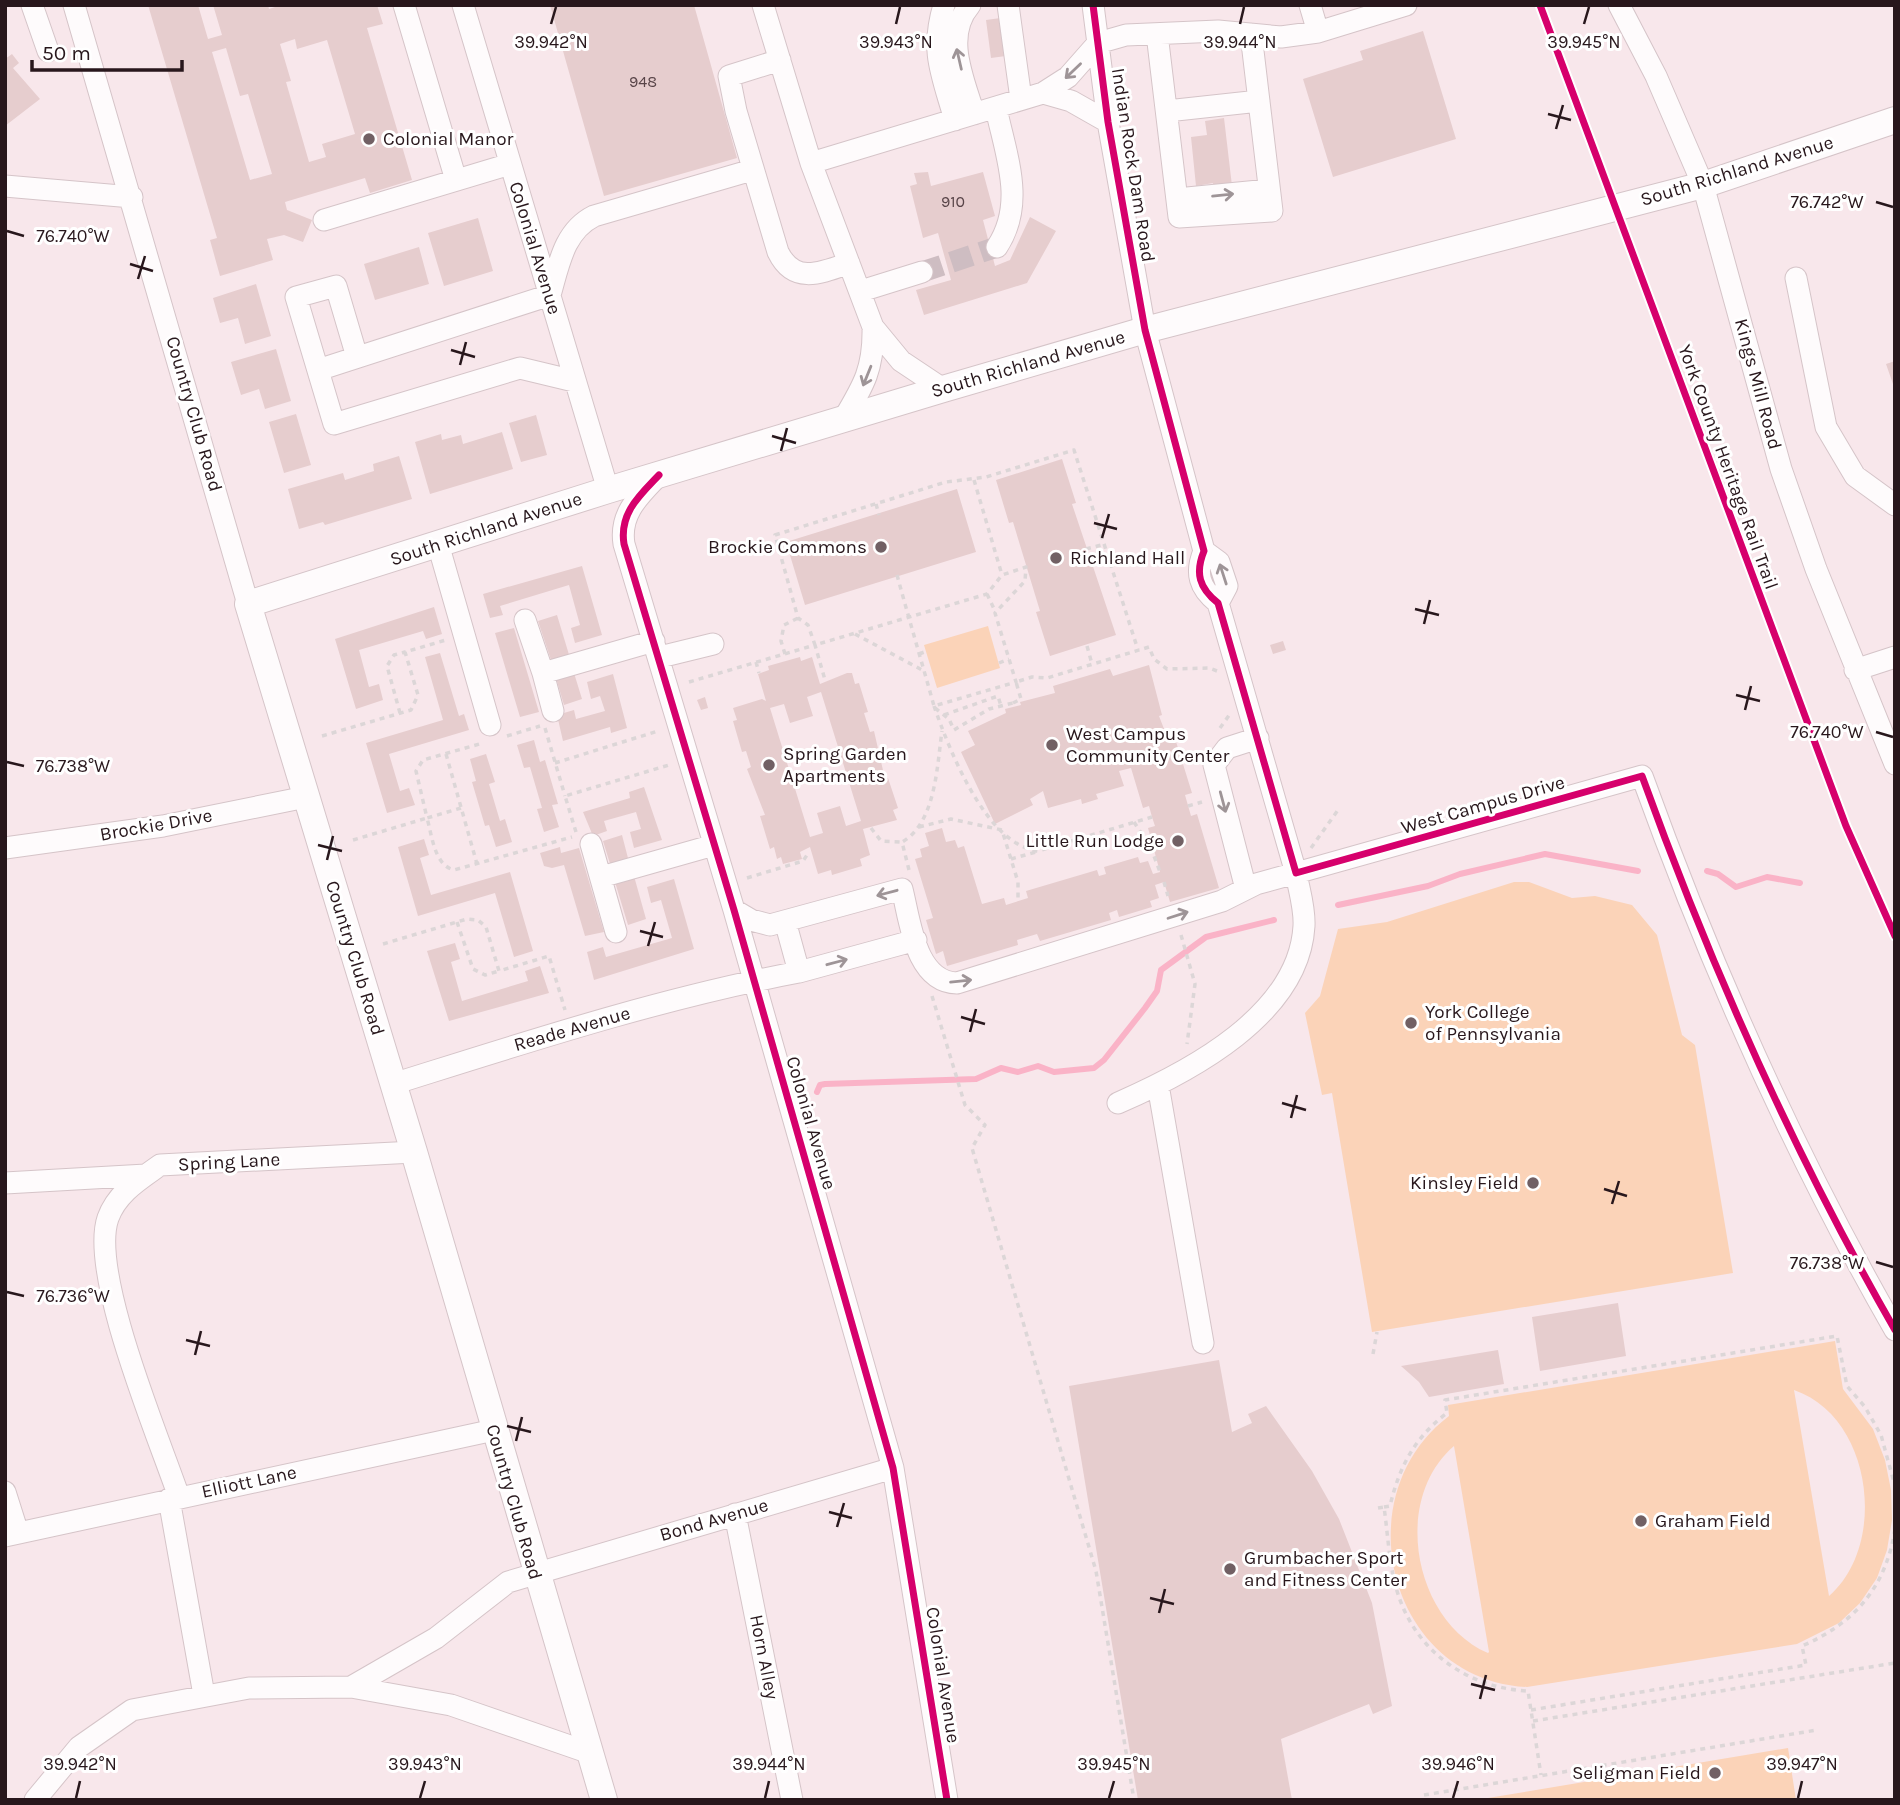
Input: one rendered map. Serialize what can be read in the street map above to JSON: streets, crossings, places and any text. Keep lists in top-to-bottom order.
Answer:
{
  "streets": {
    "main road": ["South Richland Avenue", "Country Club Road"],
    "street": [
      "Indian Rock Dam Road",
      "Colonial Avenue",
      "Kings Mill Road",
      "West Campus Drive",
      "Brockie Drive",
      "Reade Avenue",
      "Spring Lane",
      "Elliott Lane",
      "Bond Avenue",
      "Horn Alley"
    ],
    "cycle path": ["York County Heritage Rail Trail"]
  },
  "crossings": [
    ["Indian Rock Dam Road", "South Richland Avenue"],
    ["South Richland Avenue", "Colonial Avenue"],
    ["South Richland Avenue", "Kings Mill Road"],
    ["South Richland Avenue", "Country Club Road"],
    ["Colonial Avenue", "Reade Avenue"],
    ["Colonial Avenue", "Bond Avenue"],
    ["Country Club Road", "Brockie Drive"],
    ["Country Club Road", "Reade Avenue"],
    ["Country Club Road", "Spring Lane"],
    ["Country Club Road", "Elliott Lane"],
    ["Country Club Road", "Bond Avenue"],
    ["Spring Lane", "Elliott Lane"],
    ["Bond Avenue", "Horn Alley"]
  ],
  "places": [
    "Colonial Manor",
    "Brockie Commons",
    "Richland Hall",
    "West Campus Community Center",
    "Spring Garden Apartments",
    "Little Run Lodge",
    "York College of Pennsylvania",
    "Kinsley Field",
    "Graham Field",
    "Grumbacher Sport and Fitness Center",
    "Seligman Field"
  ],
  "house_numbers": ["948", "910"],
  "scale_bar": "50 m",
  "coordinates": [
    "39.942°N",
    "39.943°N",
    "39.944°N",
    "39.945°N",
    "76.742°W",
    "76.740°W",
    "76.738°W",
    "76.736°W",
    "39.946°N",
    "39.947°N"
  ]
}
